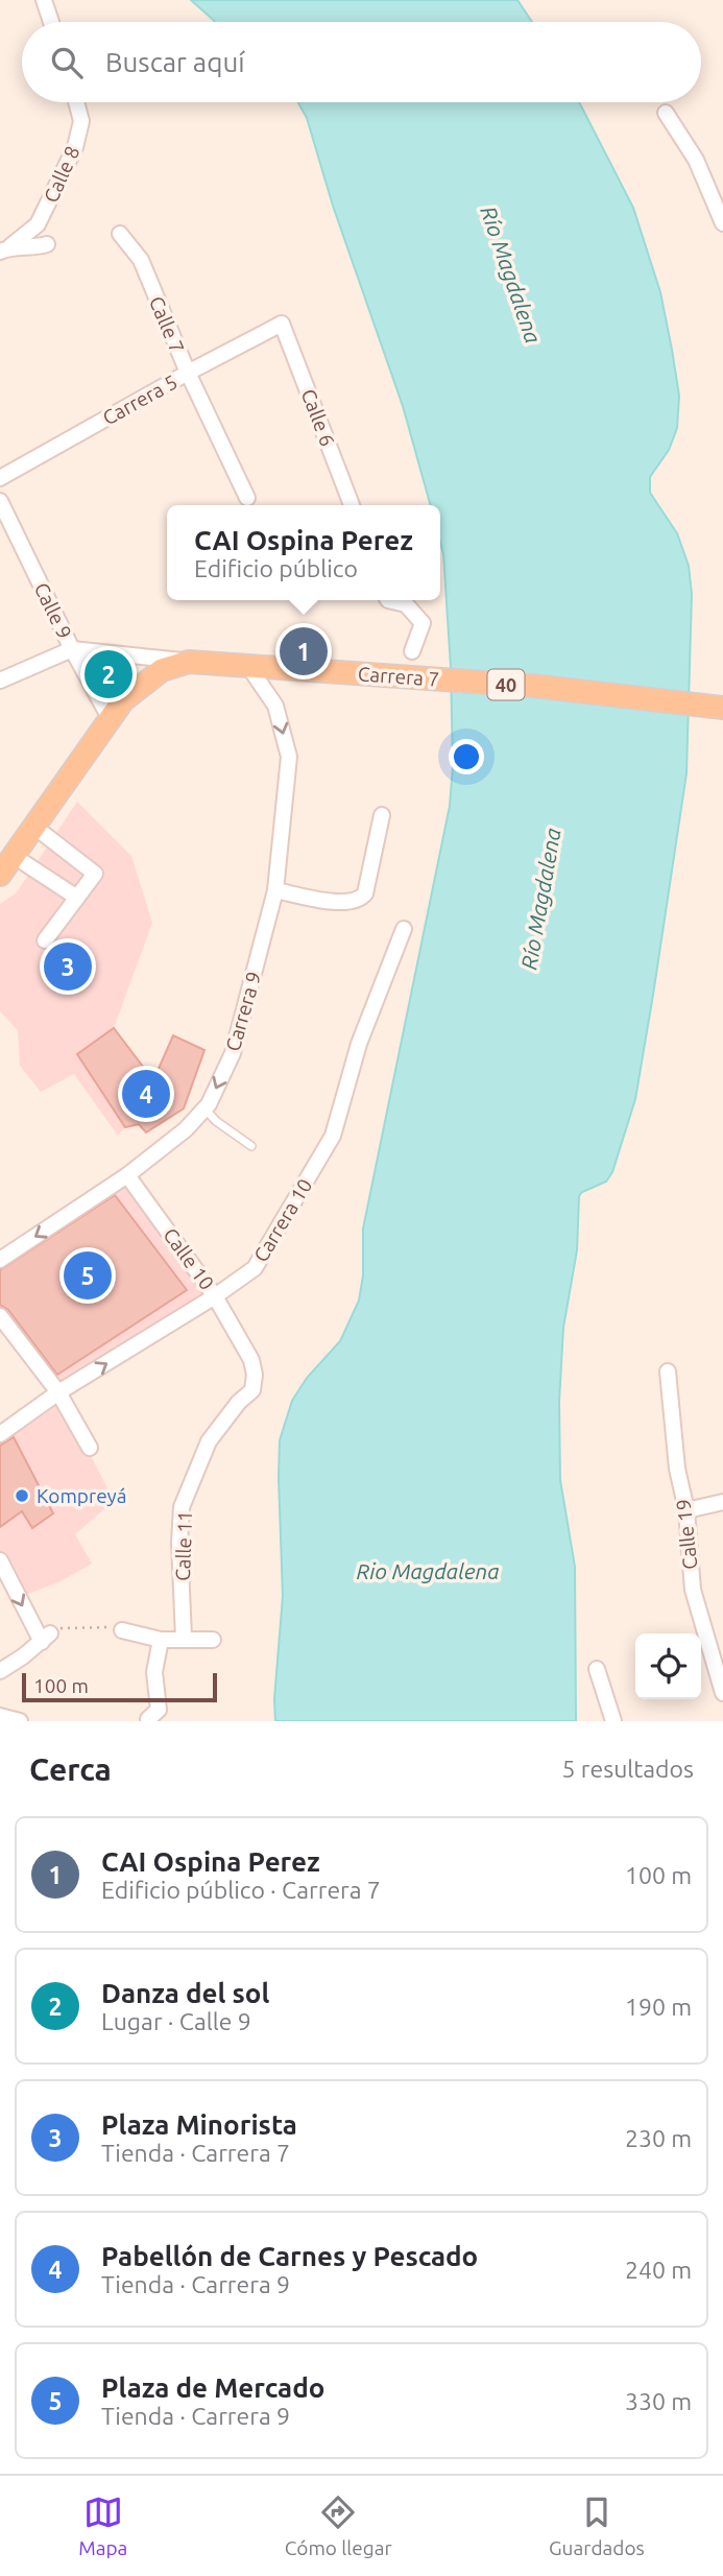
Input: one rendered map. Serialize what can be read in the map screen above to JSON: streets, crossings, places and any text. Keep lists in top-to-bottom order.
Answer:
{
  "streets": {
    "main road": ["Carrera 7", "40"],
    "street": [
      "Calle 8",
      "Calle 7",
      "Carrera 5",
      "Calle 6",
      "Calle 9",
      "Carrera 9",
      "Carrera 10",
      "Calle 10",
      "Calle 19",
      "Calle 11"
    ]
  },
  "crossings": [
    ["Calle 7", "Carrera 5"],
    ["Carrera 5", "Calle 6"],
    ["Calle 9", "Carrera 7"],
    ["Carrera 7", "Carrera 9"],
    ["Carrera 9", "Calle 10"],
    ["Carrera 10", "Calle 10"],
    ["Calle 10", "Calle 11"]
  ],
  "one_way": ["Carrera 9"],
  "water": ["Río Magdalena", "Rio Magdalena"],
  "places": ["Kompreyá"],
  "scale_bar": "100 m",
  "page": {
    "search": "Buscar aquí",
    "popup": ["CAI Ospina Perez", "Edificio público"],
    "pins": [
      "1",
      "2",
      "3",
      "4",
      "5"
    ],
    "scale": "100 m",
    "heading": ["Cerca", "5 resultados"],
    "list": [
      {
        "mark": "1",
        "name": "CAI Ospina Perez",
        "note": "Edificio público · Carrera 7",
        "value": "100 m"
      },
      {
        "mark": "2",
        "name": "Danza del sol",
        "note": "Lugar · Calle 9",
        "value": "190 m"
      },
      {
        "mark": "3",
        "name": "Plaza Minorista",
        "note": "Tienda · Carrera 7",
        "value": "230 m"
      },
      {
        "mark": "4",
        "name": "Pabellón de Carnes y Pescado",
        "note": "Tienda · Carrera 9",
        "value": "240 m"
      },
      {
        "mark": "5",
        "name": "Plaza de Mercado",
        "note": "Tienda · Carrera 9",
        "value": "330 m"
      }
    ],
    "nav": ["Mapa", "Cómo llegar", "Guardados"]
  }
}
